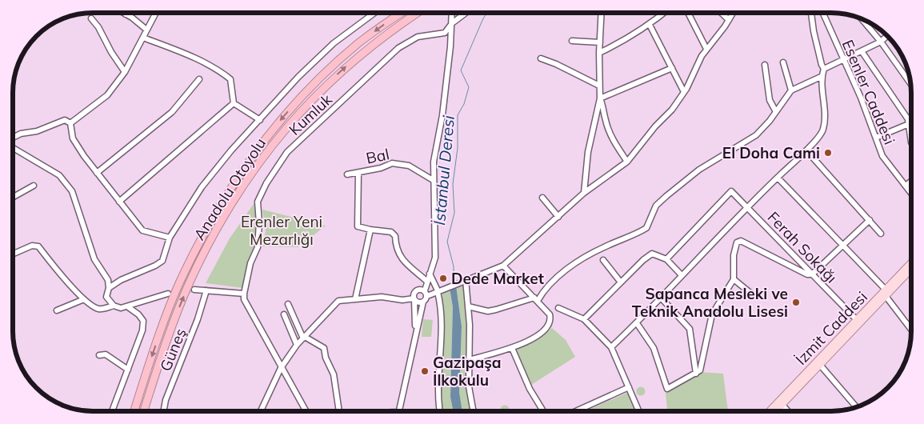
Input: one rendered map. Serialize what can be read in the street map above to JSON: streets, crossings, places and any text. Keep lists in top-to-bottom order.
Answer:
{
  "streets": {
    "highway": ["Anadolu Otoyolu"],
    "main road": ["İzmit Caddesi"],
    "street": [
      "Esenler Caddesi",
      "Kumluk",
      "Bal",
      "Ferah Sokağı",
      "Güneş"
    ]
  },
  "crossings": [
    ["Ferah Sokağı", "İzmit Caddesi"]
  ],
  "water": ["İstanbul Deresi"],
  "parks": ["Erenler Yeni Mezarlığı"],
  "places": [
    "El Doha Cami",
    "Dede Market",
    "Sapanca Mesleki ve Teknik Anadolu Lisesi",
    "Gazipaşa İlkokulu"
  ]
}
